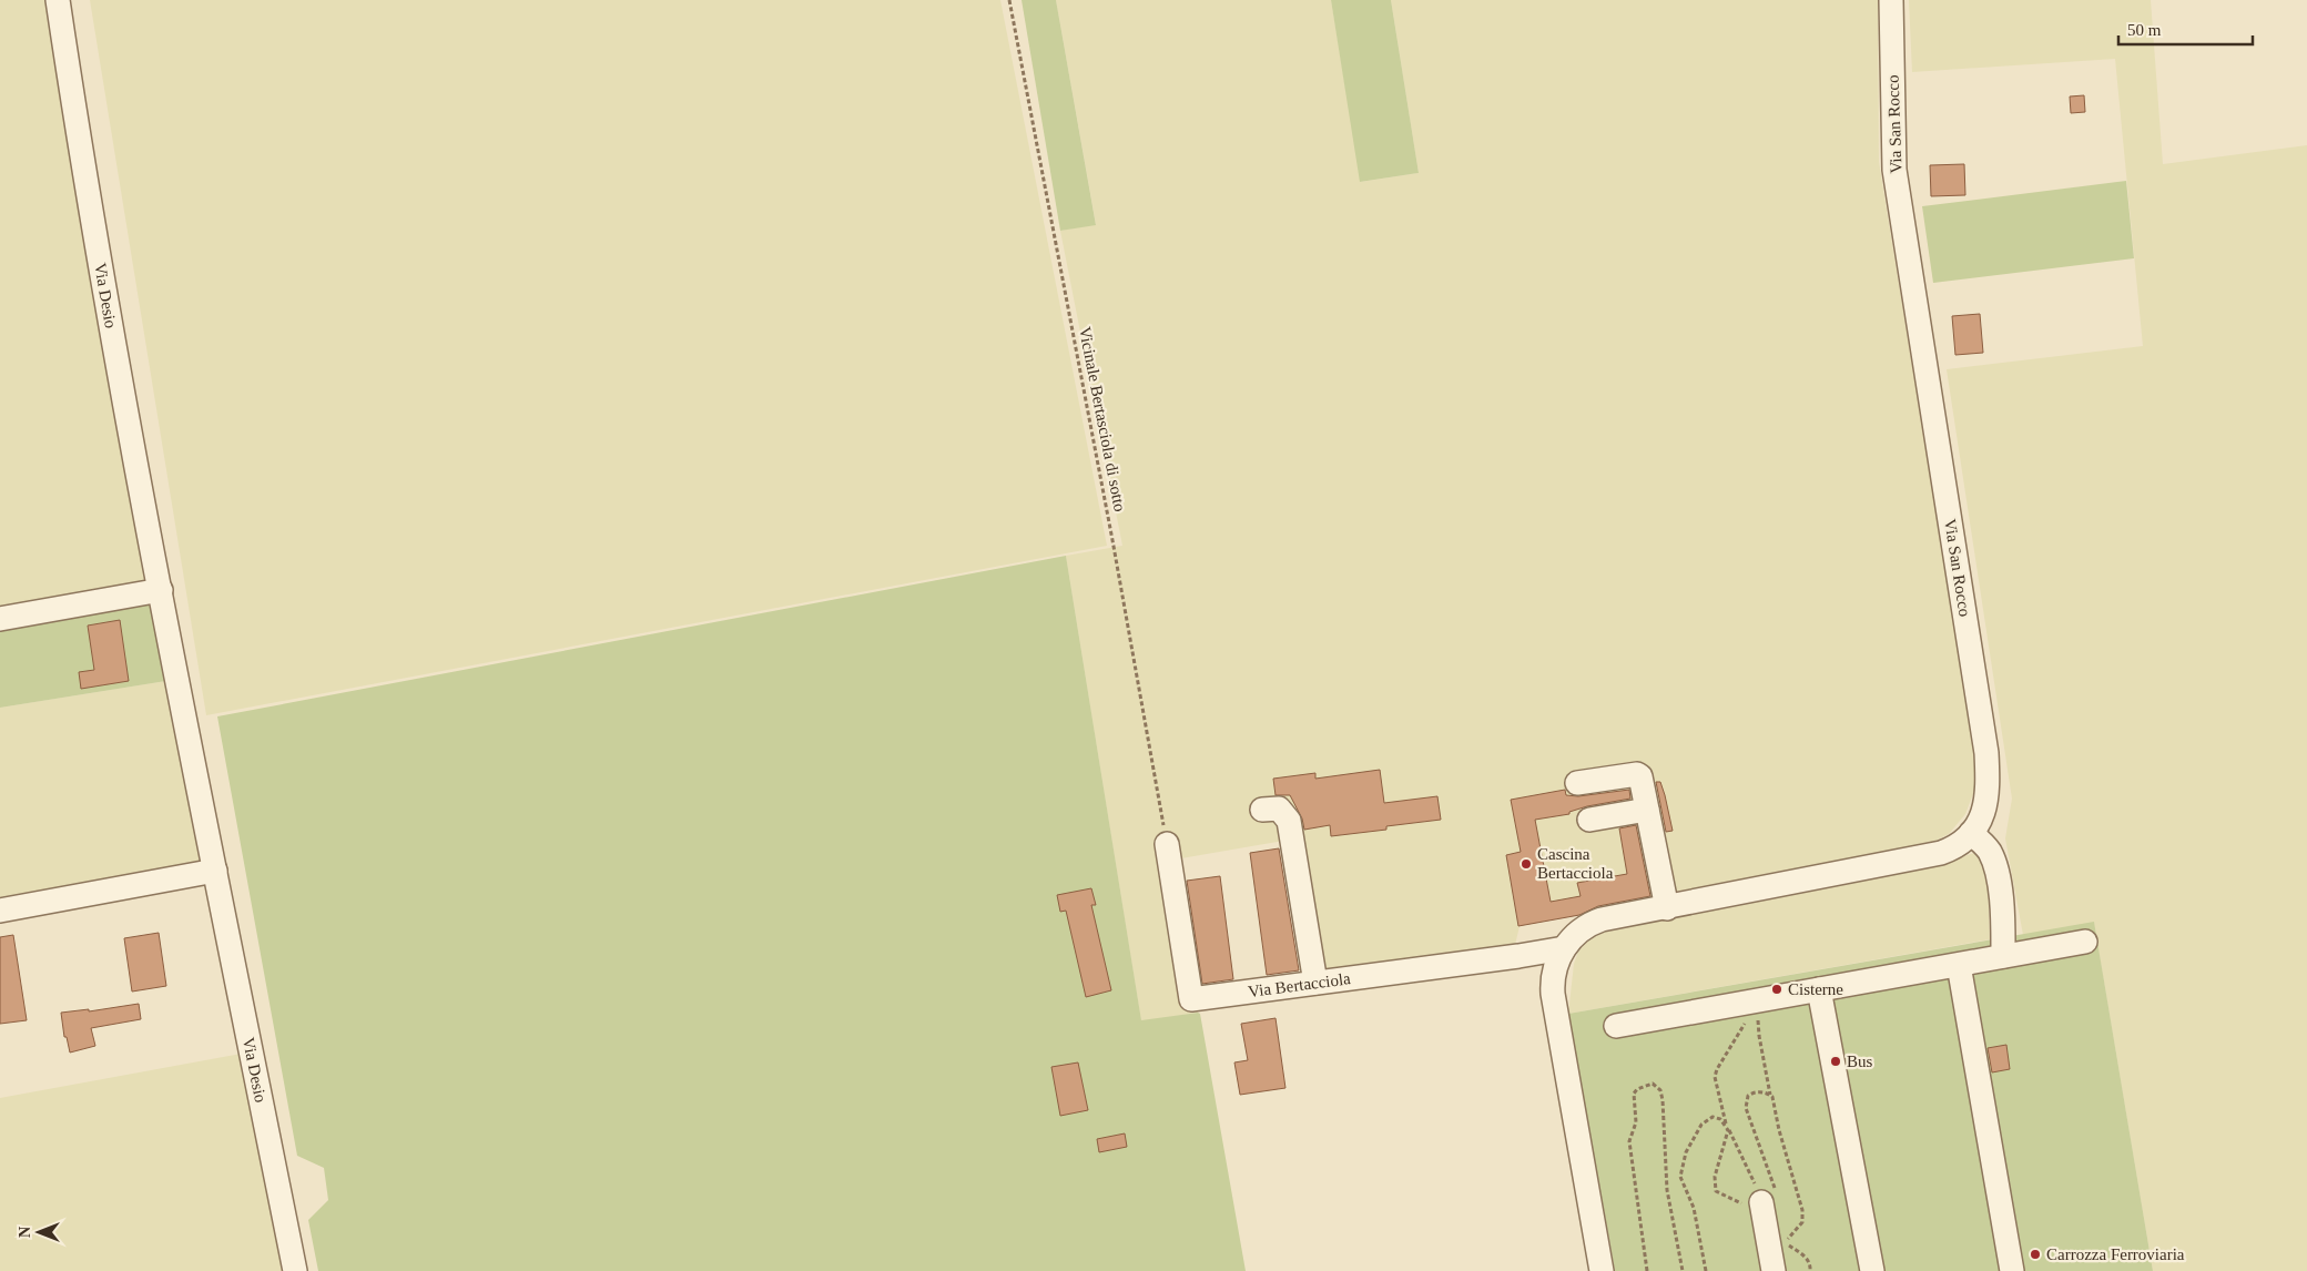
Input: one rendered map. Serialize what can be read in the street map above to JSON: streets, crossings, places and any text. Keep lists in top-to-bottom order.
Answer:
{
  "streets": {
    "street": ["Via San Rocco", "Via Desio", "Via Bertacciola"],
    "path": ["Vicinale Bertasciola di sotto"]
  },
  "crossings": [
    ["Vicinale Bertasciola di sotto", "Via Bertacciola"]
  ],
  "places": [
    "Cascina Bertacciola",
    "Cisterne",
    "Bus",
    "Carrozza Ferroviaria"
  ],
  "scale_bar": "50 m",
  "north": "left"
}
